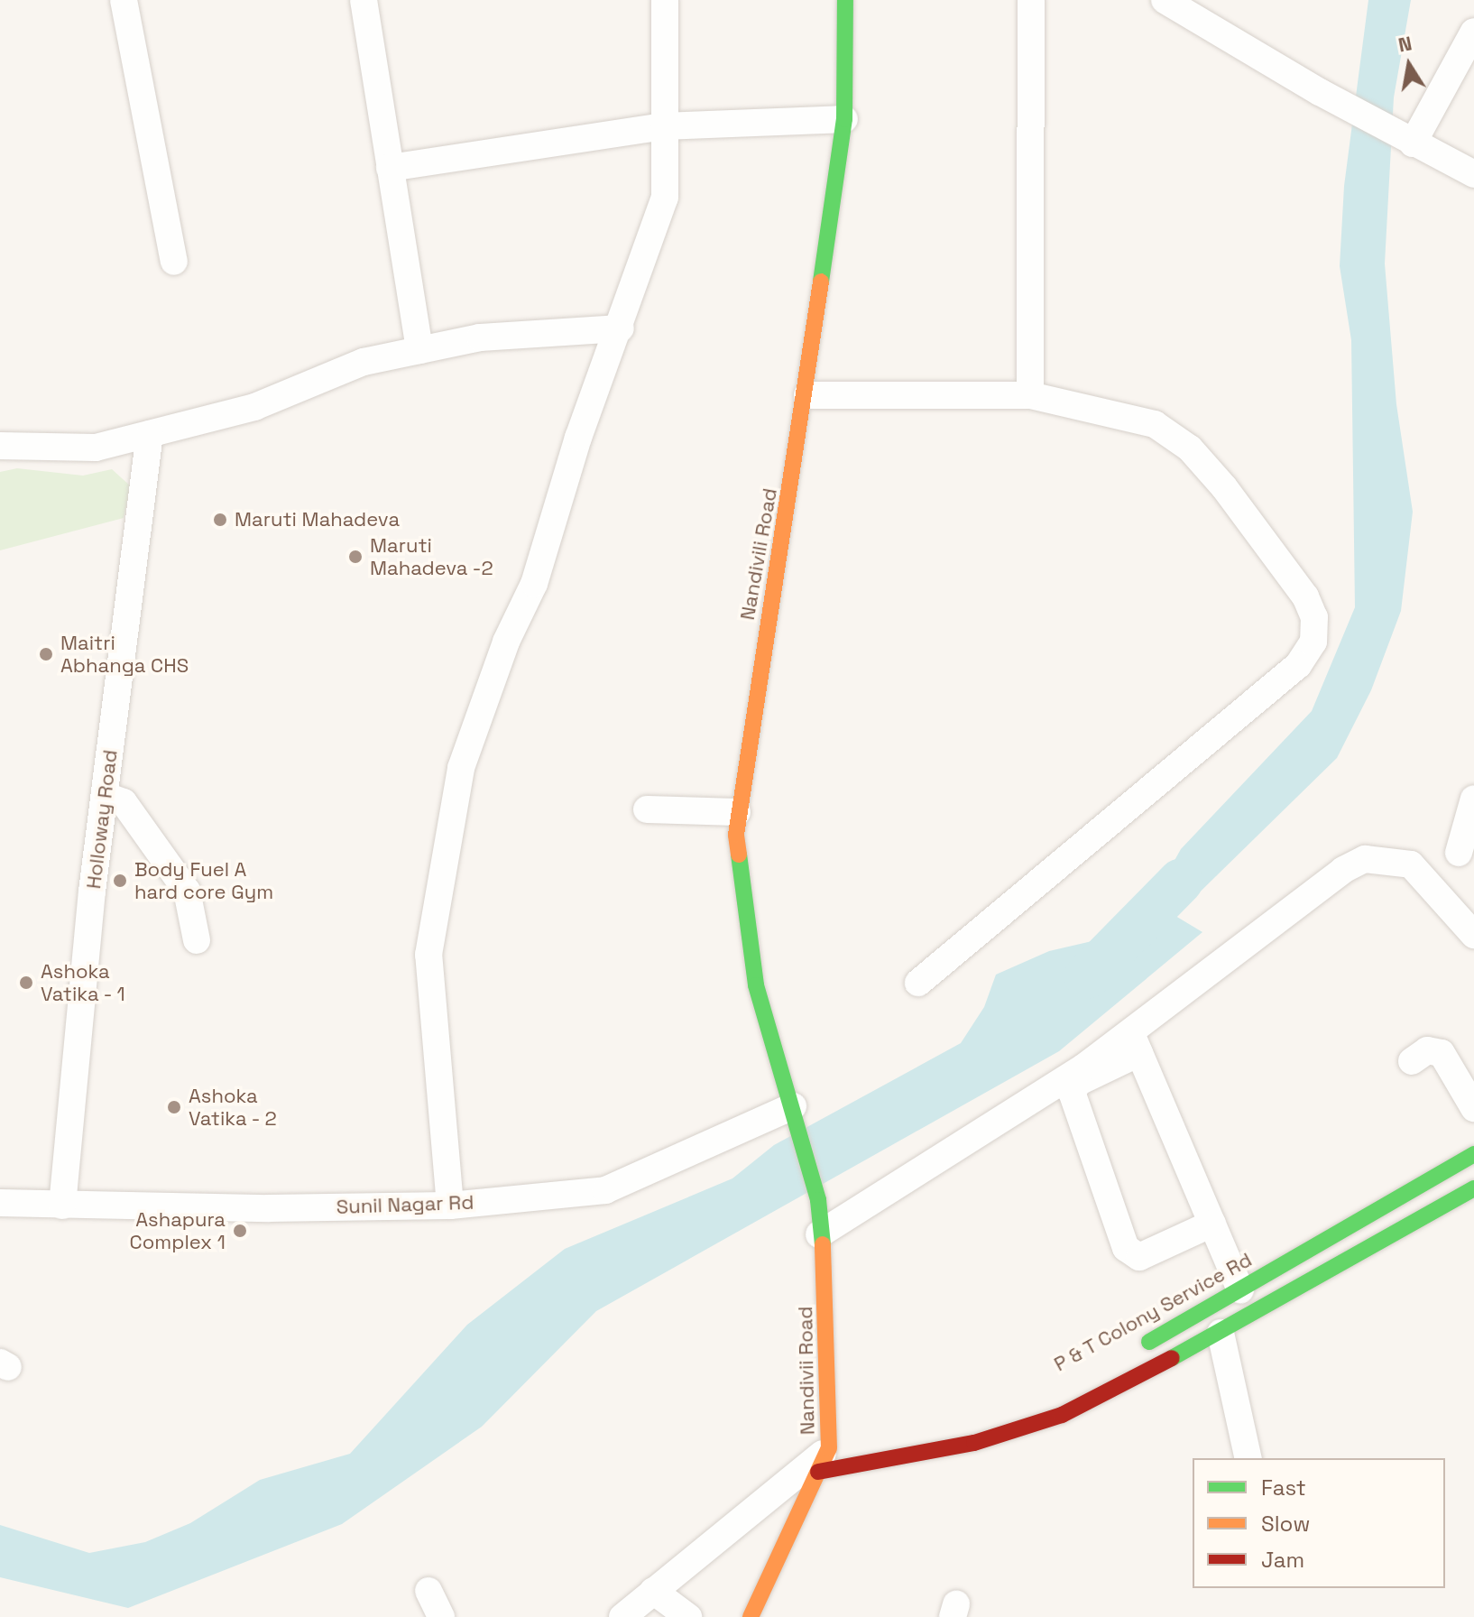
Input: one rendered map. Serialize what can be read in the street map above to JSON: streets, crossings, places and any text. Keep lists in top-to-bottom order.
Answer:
{
  "streets": {
    "street": [
      "Nandivili Road",
      "Holloway Road",
      "Sunil Nagar Rd",
      "P & T Colony Service Rd",
      "Nandivii Road"
    ]
  },
  "crossings": [
    ["Nandivili Road", "Sunil Nagar Rd"],
    ["Nandivili Road", "Nandivii Road"],
    ["Holloway Road", "Sunil Nagar Rd"],
    ["Sunil Nagar Rd", "Nandivii Road"]
  ],
  "places": [
    "Maruti Mahadeva",
    "Maruti Mahadeva -2",
    "Maitri Abhanga CHS",
    "Body Fuel A hard core Gym",
    "Ashoka Vatika - 1",
    "Ashoka Vatika - 2",
    "Ashapura Complex 1"
  ],
  "legend": ["Fast", "Slow", "Jam"],
  "north": "top"
}
